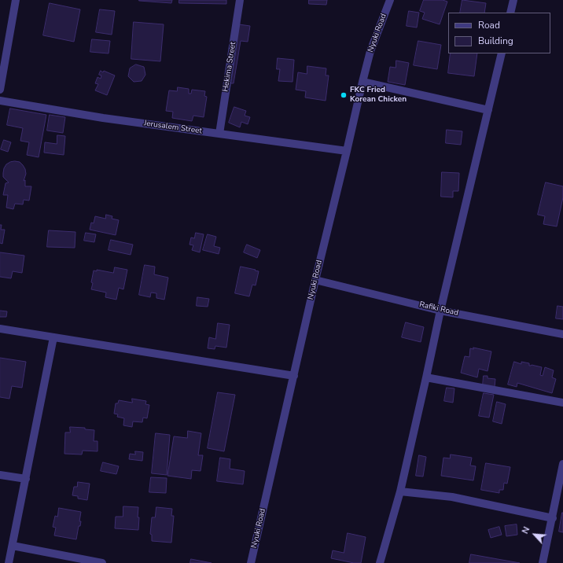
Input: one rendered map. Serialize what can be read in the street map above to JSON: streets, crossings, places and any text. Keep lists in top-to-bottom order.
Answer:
{
  "streets": {
    "street": [
      "Nyuki Road",
      "Hekima Street",
      "Jerusalem Street",
      "Rafiki Road"
    ]
  },
  "crossings": [
    ["Nyuki Road", "Jerusalem Street"],
    ["Nyuki Road", "Rafiki Road"],
    ["Hekima Street", "Jerusalem Street"]
  ],
  "places": ["FKC Fried Korean Chicken"],
  "legend": ["Road", "Building"],
  "north": "top left"
}
